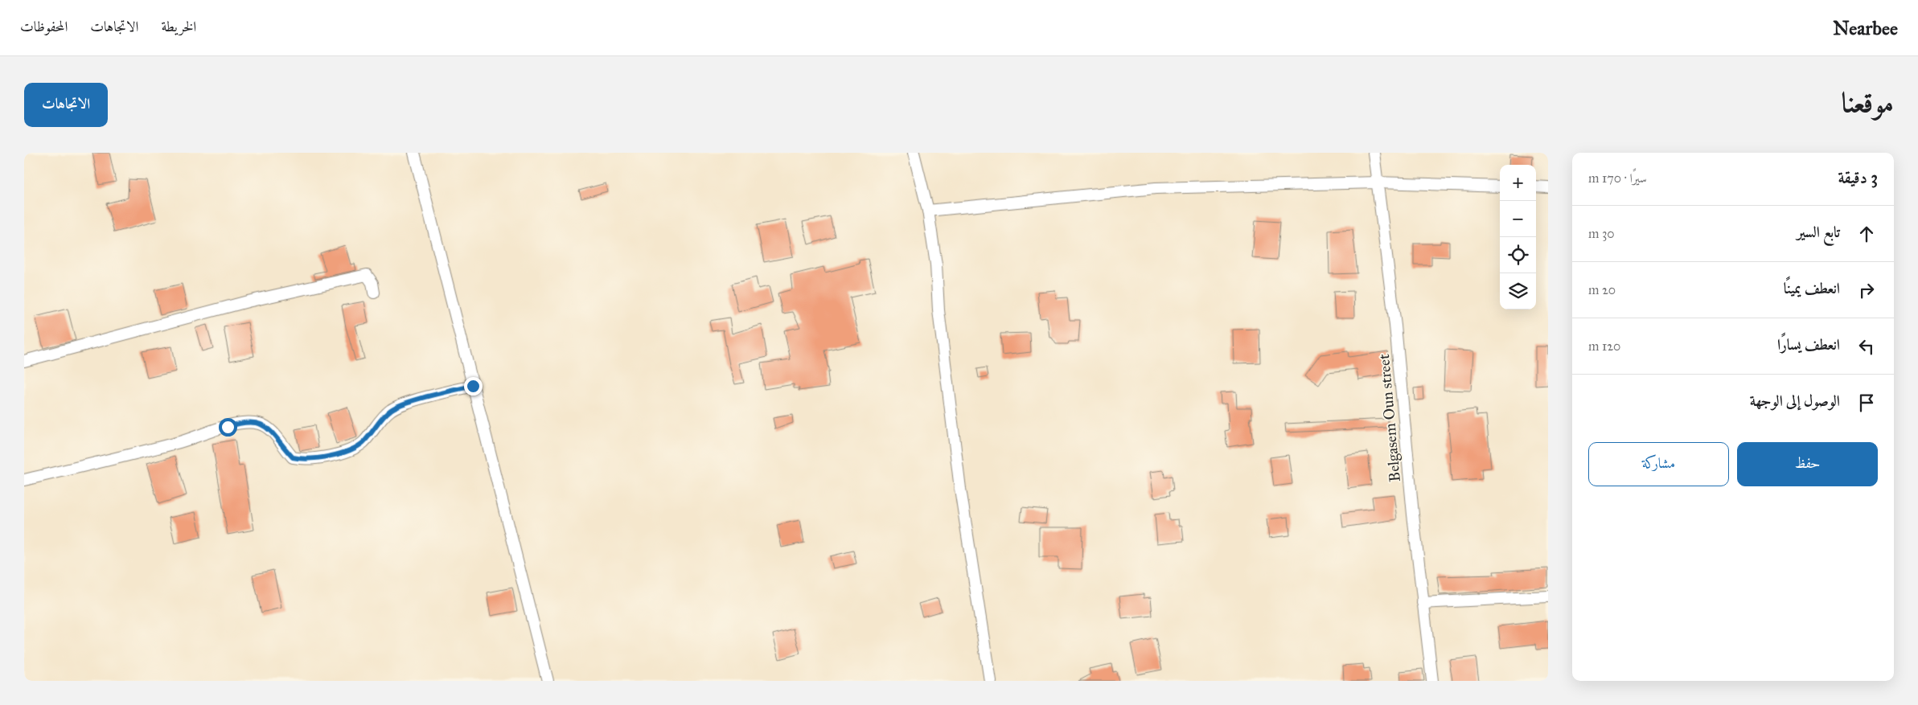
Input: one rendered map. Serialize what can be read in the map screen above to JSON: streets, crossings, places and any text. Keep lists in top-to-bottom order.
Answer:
{
  "streets": {
    "street": ["Belgasem Oun street"]
  },
  "page": {
    "header": "Nearbee",
    "nav": ["الخريطة", "الاتجاهات", "المحفوظات"],
    "title": "موقعنا",
    "buttons": [
      "الاتجاهات",
      ["حفظ", "مشاركة"]
    ],
    "heading": ["3 دقيقة", "سيرًا · 170 m"],
    "map_buttons": ["+", "−"],
    "list": [
      ["تابع السير", "30 m"],
      ["انعطف يمينًا", "20 m"],
      ["انعطف يسارًا", "120 m"],
      "الوصول إلى الوجهة"
    ]
  }
}
